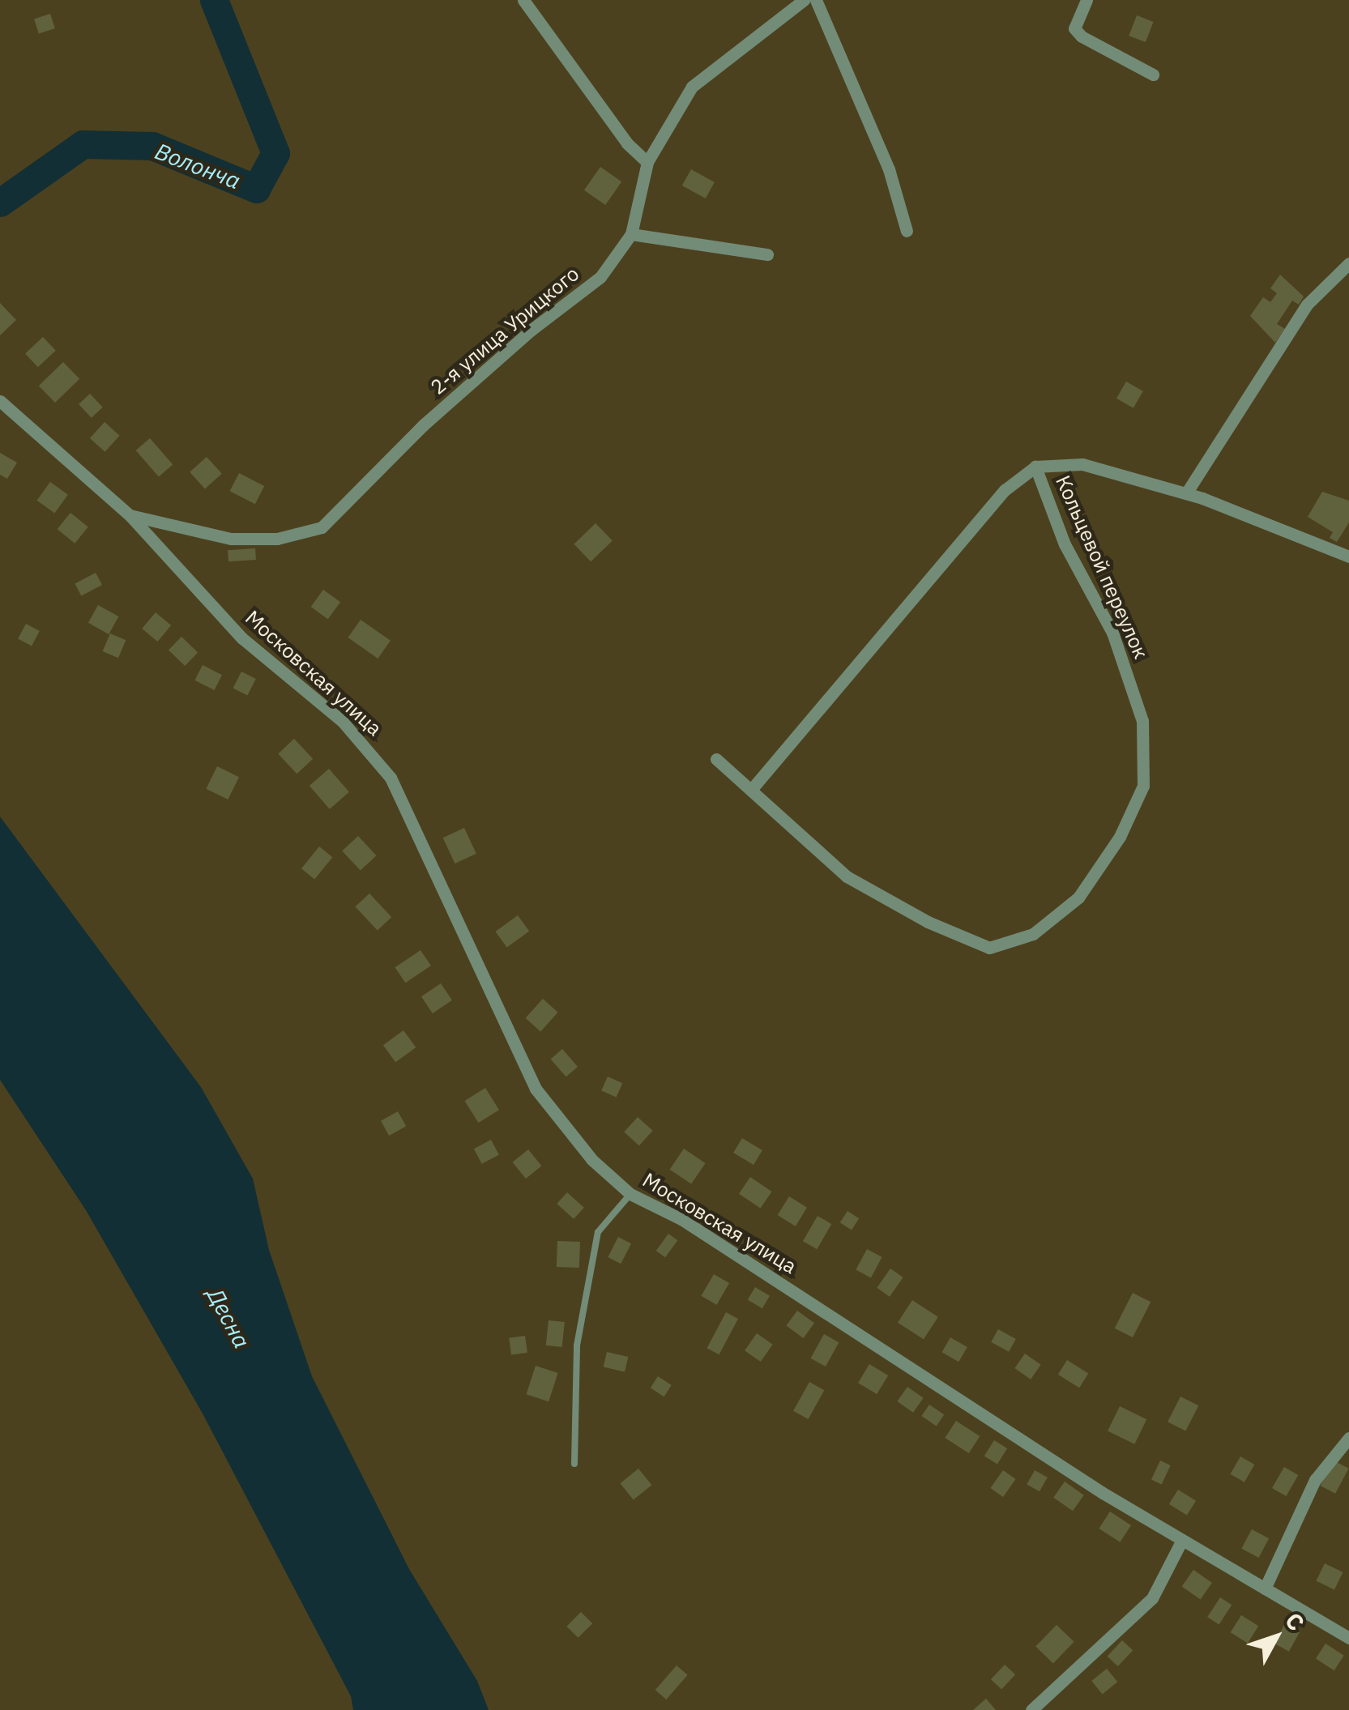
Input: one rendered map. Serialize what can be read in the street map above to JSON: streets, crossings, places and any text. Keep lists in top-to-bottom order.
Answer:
{
  "streets": {
    "street": ["2-я улица Урицкого", "Кольцевой переулок", "Московская улица"]
  },
  "crossings": [
    ["2-я улица Урицкого", "Московская улица"]
  ],
  "water": ["Волонча", "Десна"],
  "north": "top right"
}
